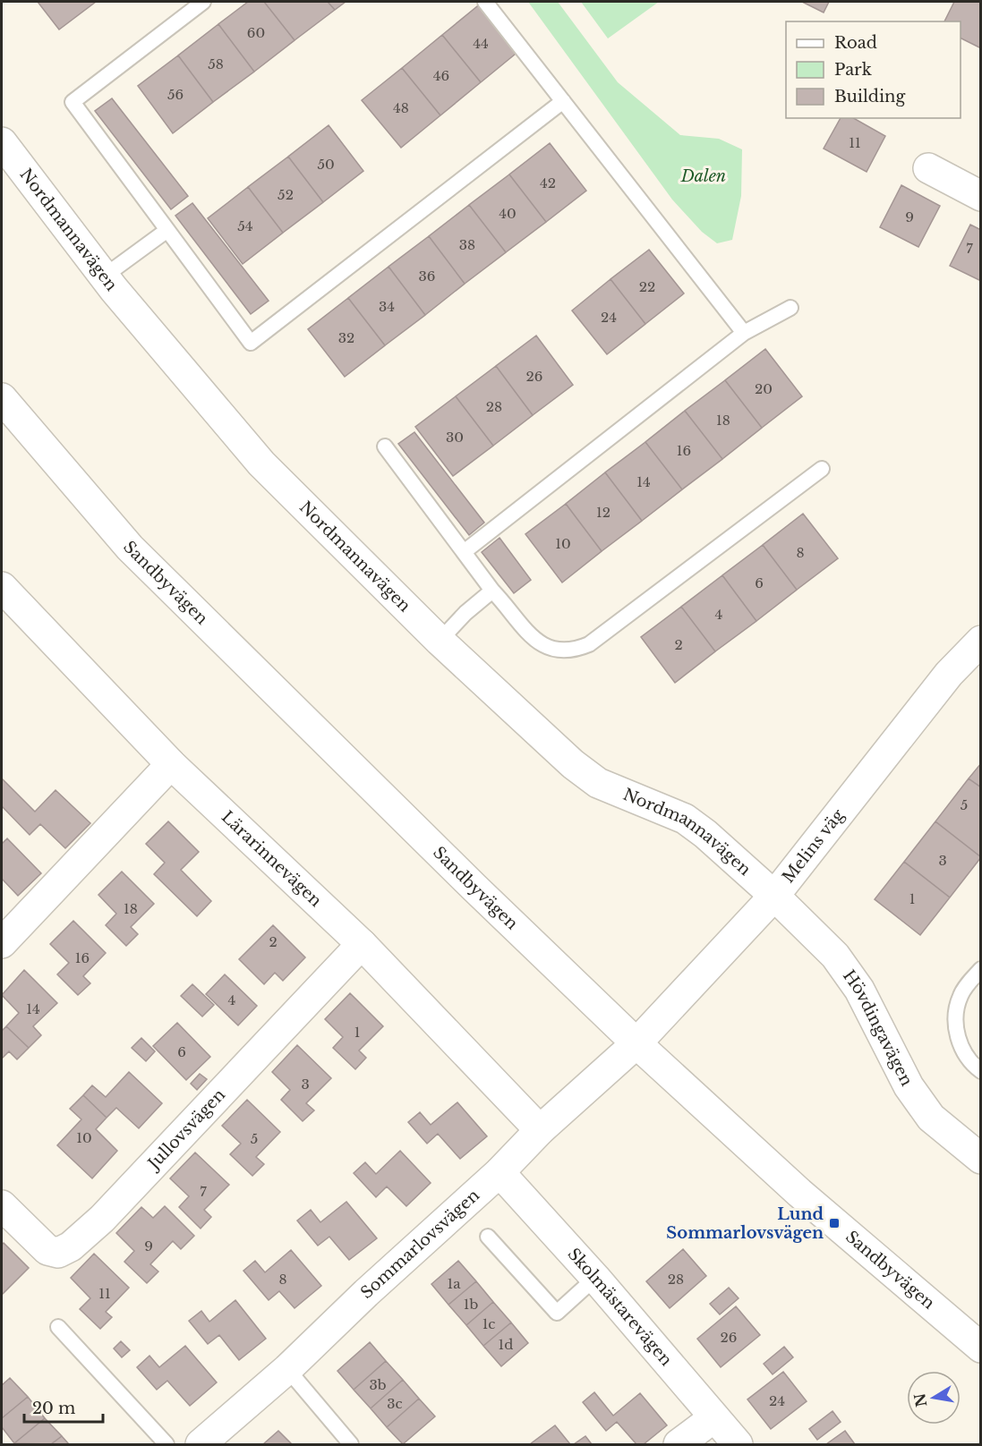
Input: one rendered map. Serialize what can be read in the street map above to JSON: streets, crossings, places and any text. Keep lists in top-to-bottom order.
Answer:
{
  "streets": {
    "street": [
      "Nordmannavägen",
      "Sandbyvägen",
      "Melins väg",
      "Lärarinnevägen",
      "Hövdingavägen",
      "Jullovsvägen",
      "Sommarlovsvägen",
      "Skolmästarevägen"
    ]
  },
  "crossings": [
    ["Nordmannavägen", "Melins väg"],
    ["Nordmannavägen", "Hövdingavägen"],
    ["Sandbyvägen", "Melins väg"],
    ["Sandbyvägen", "Sommarlovsvägen"],
    ["Melins väg", "Hövdingavägen"],
    ["Melins väg", "Sommarlovsvägen"],
    ["Lärarinnevägen", "Jullovsvägen"],
    ["Lärarinnevägen", "Sommarlovsvägen"],
    ["Sommarlovsvägen", "Skolmästarevägen"]
  ],
  "parks": ["Dalen"],
  "places": {
    "transit": ["Lund Sommarlovsvägen"]
  },
  "house_numbers": [
    "60",
    "44",
    "58",
    "46",
    "56",
    "48",
    "11",
    "50",
    "42",
    "52",
    "40",
    "9",
    "54",
    "38",
    "7",
    "36",
    "22",
    "34",
    "24",
    "32",
    "26",
    "20",
    "28",
    "18",
    "30",
    "16",
    "14",
    "12",
    "10",
    "8",
    "6",
    "4",
    "2",
    "5",
    "3",
    "1",
    "18",
    "2",
    "16",
    "4",
    "14",
    "1",
    "6",
    "3",
    "10",
    "5",
    "7",
    "9",
    "8",
    "28",
    "1a",
    "11",
    "1b",
    "1c",
    "26",
    "1d",
    "3b",
    "24",
    "3c"
  ],
  "legend": ["Road", "Park", "Building"],
  "scale_bar": "20 m",
  "north": "left"
}
